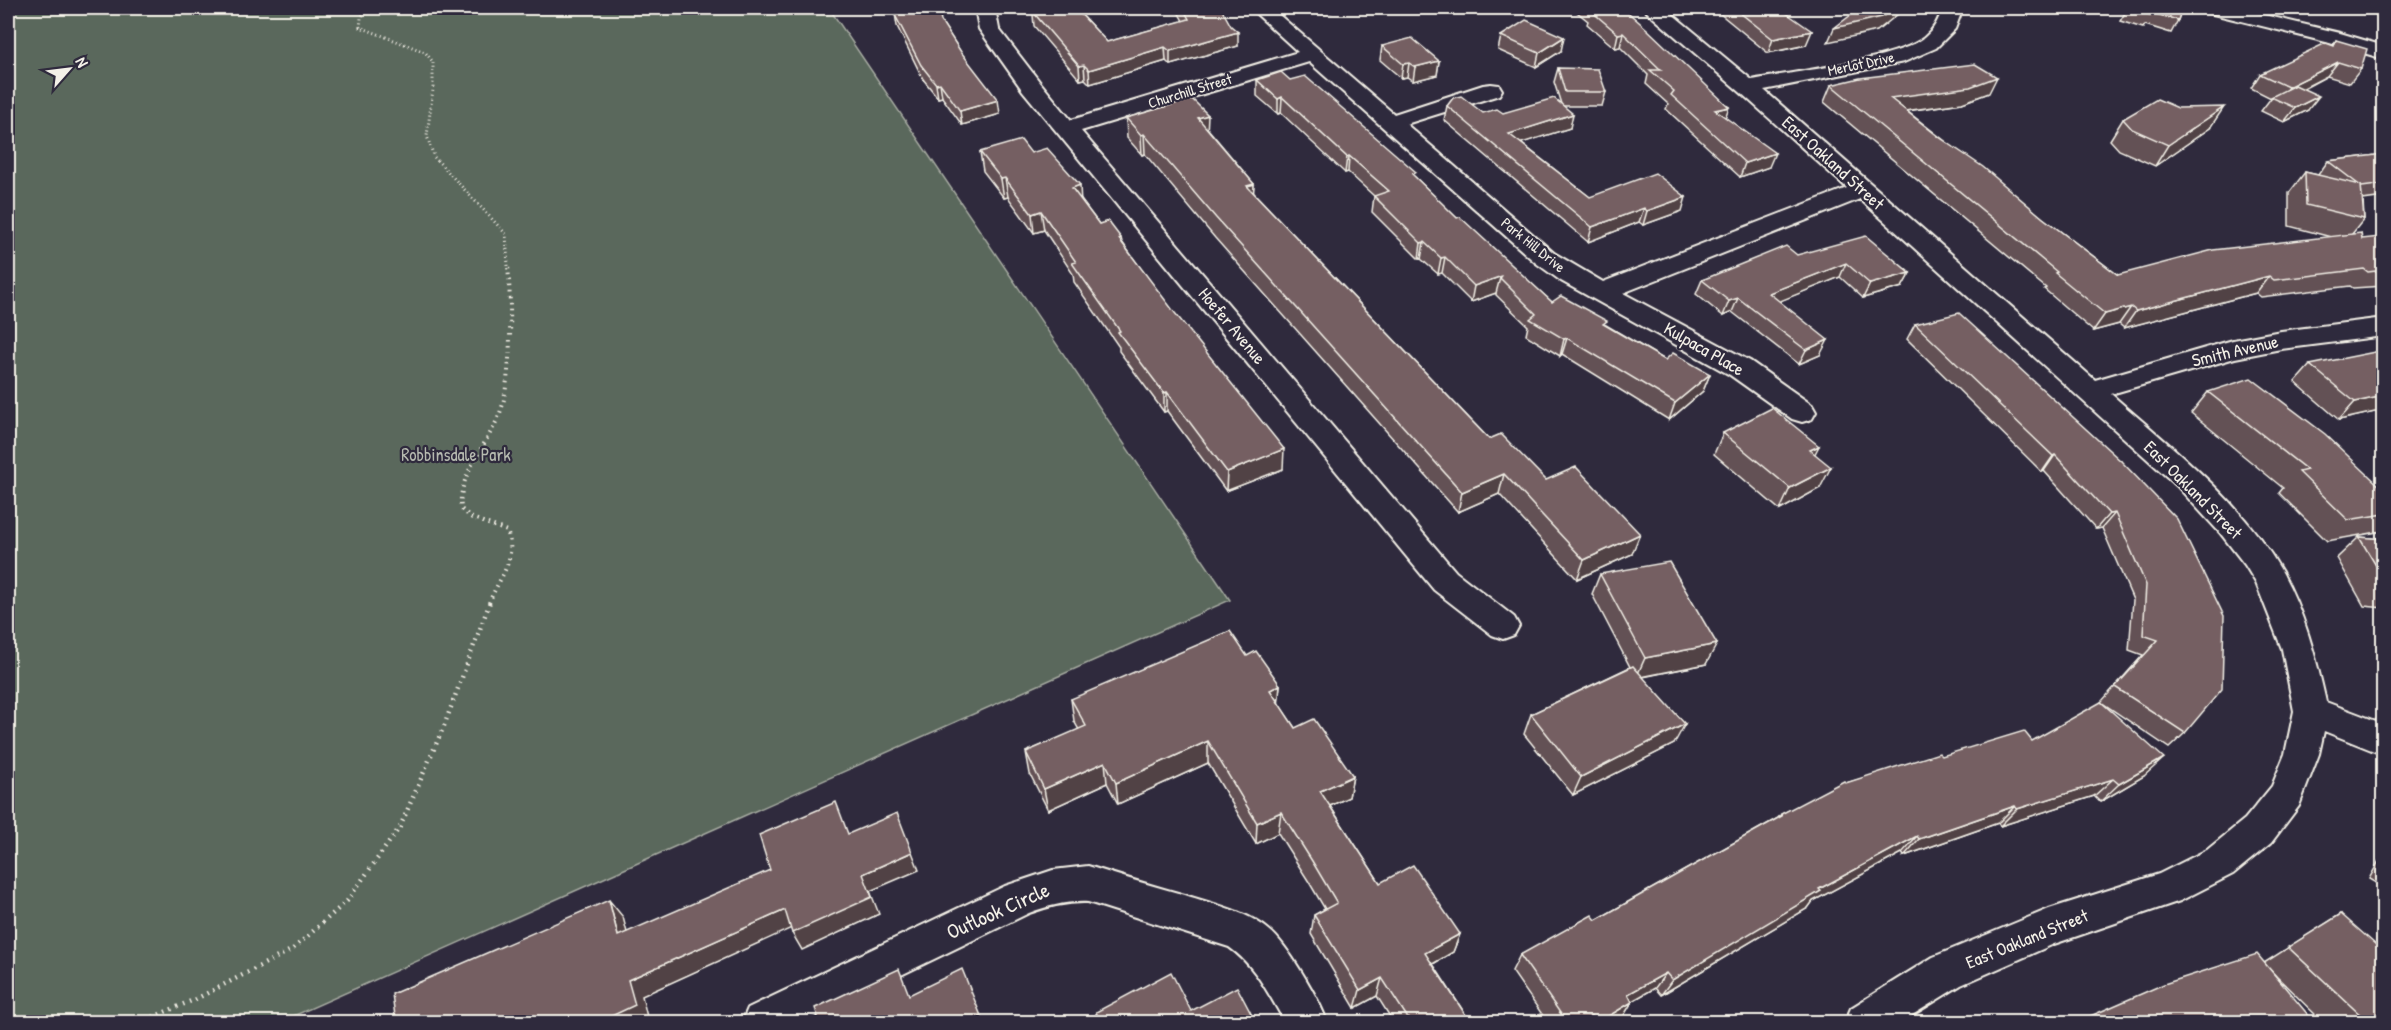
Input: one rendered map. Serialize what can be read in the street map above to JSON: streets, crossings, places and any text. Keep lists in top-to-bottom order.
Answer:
{
  "streets": {
    "street": [
      "Merlot Drive",
      "Churchill Street",
      "East Oakland Street",
      "Park Hill Drive",
      "Hoefer Avenue",
      "Kulpaca Place",
      "Smith Avenue",
      "Outlook Circle"
    ]
  },
  "crossings": [
    ["Merlot Drive", "East Oakland Street"],
    ["Churchill Street", "Park Hill Drive"],
    ["Churchill Street", "Hoefer Avenue"],
    ["East Oakland Street", "Smith Avenue"],
    ["Park Hill Drive", "Kulpaca Place"]
  ],
  "parks": ["Robbinsdale Park"],
  "north": "top right"
}
